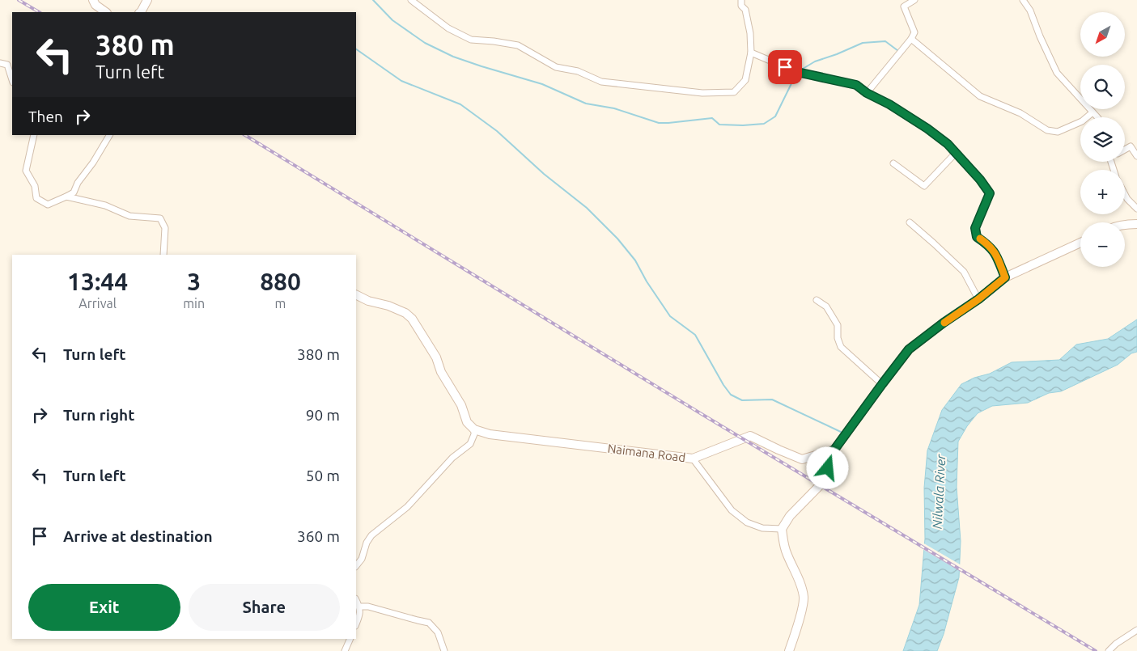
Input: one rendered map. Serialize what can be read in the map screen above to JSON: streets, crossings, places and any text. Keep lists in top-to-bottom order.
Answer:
{
  "streets": {
    "street": ["Naimana Road"]
  },
  "water": ["Nilwala River"],
  "north": "bottom left",
  "page": {
    "map_buttons": ["+", "−"],
    "turn": ["380 m", "Turn left"],
    "then": "Then",
    "eta": [
      "13:44",
      "Arrival",
      "3",
      "min",
      "880",
      "m"
    ],
    "list": [
      {
        "name": "Turn left",
        "value": "380 m"
      },
      {
        "name": "Turn right",
        "value": "90 m"
      },
      {
        "name": "Turn left",
        "value": "50 m"
      },
      {
        "name": "Arrive at destination",
        "value": "360 m"
      }
    ],
    "buttons": ["Exit", "Share"]
  }
}
